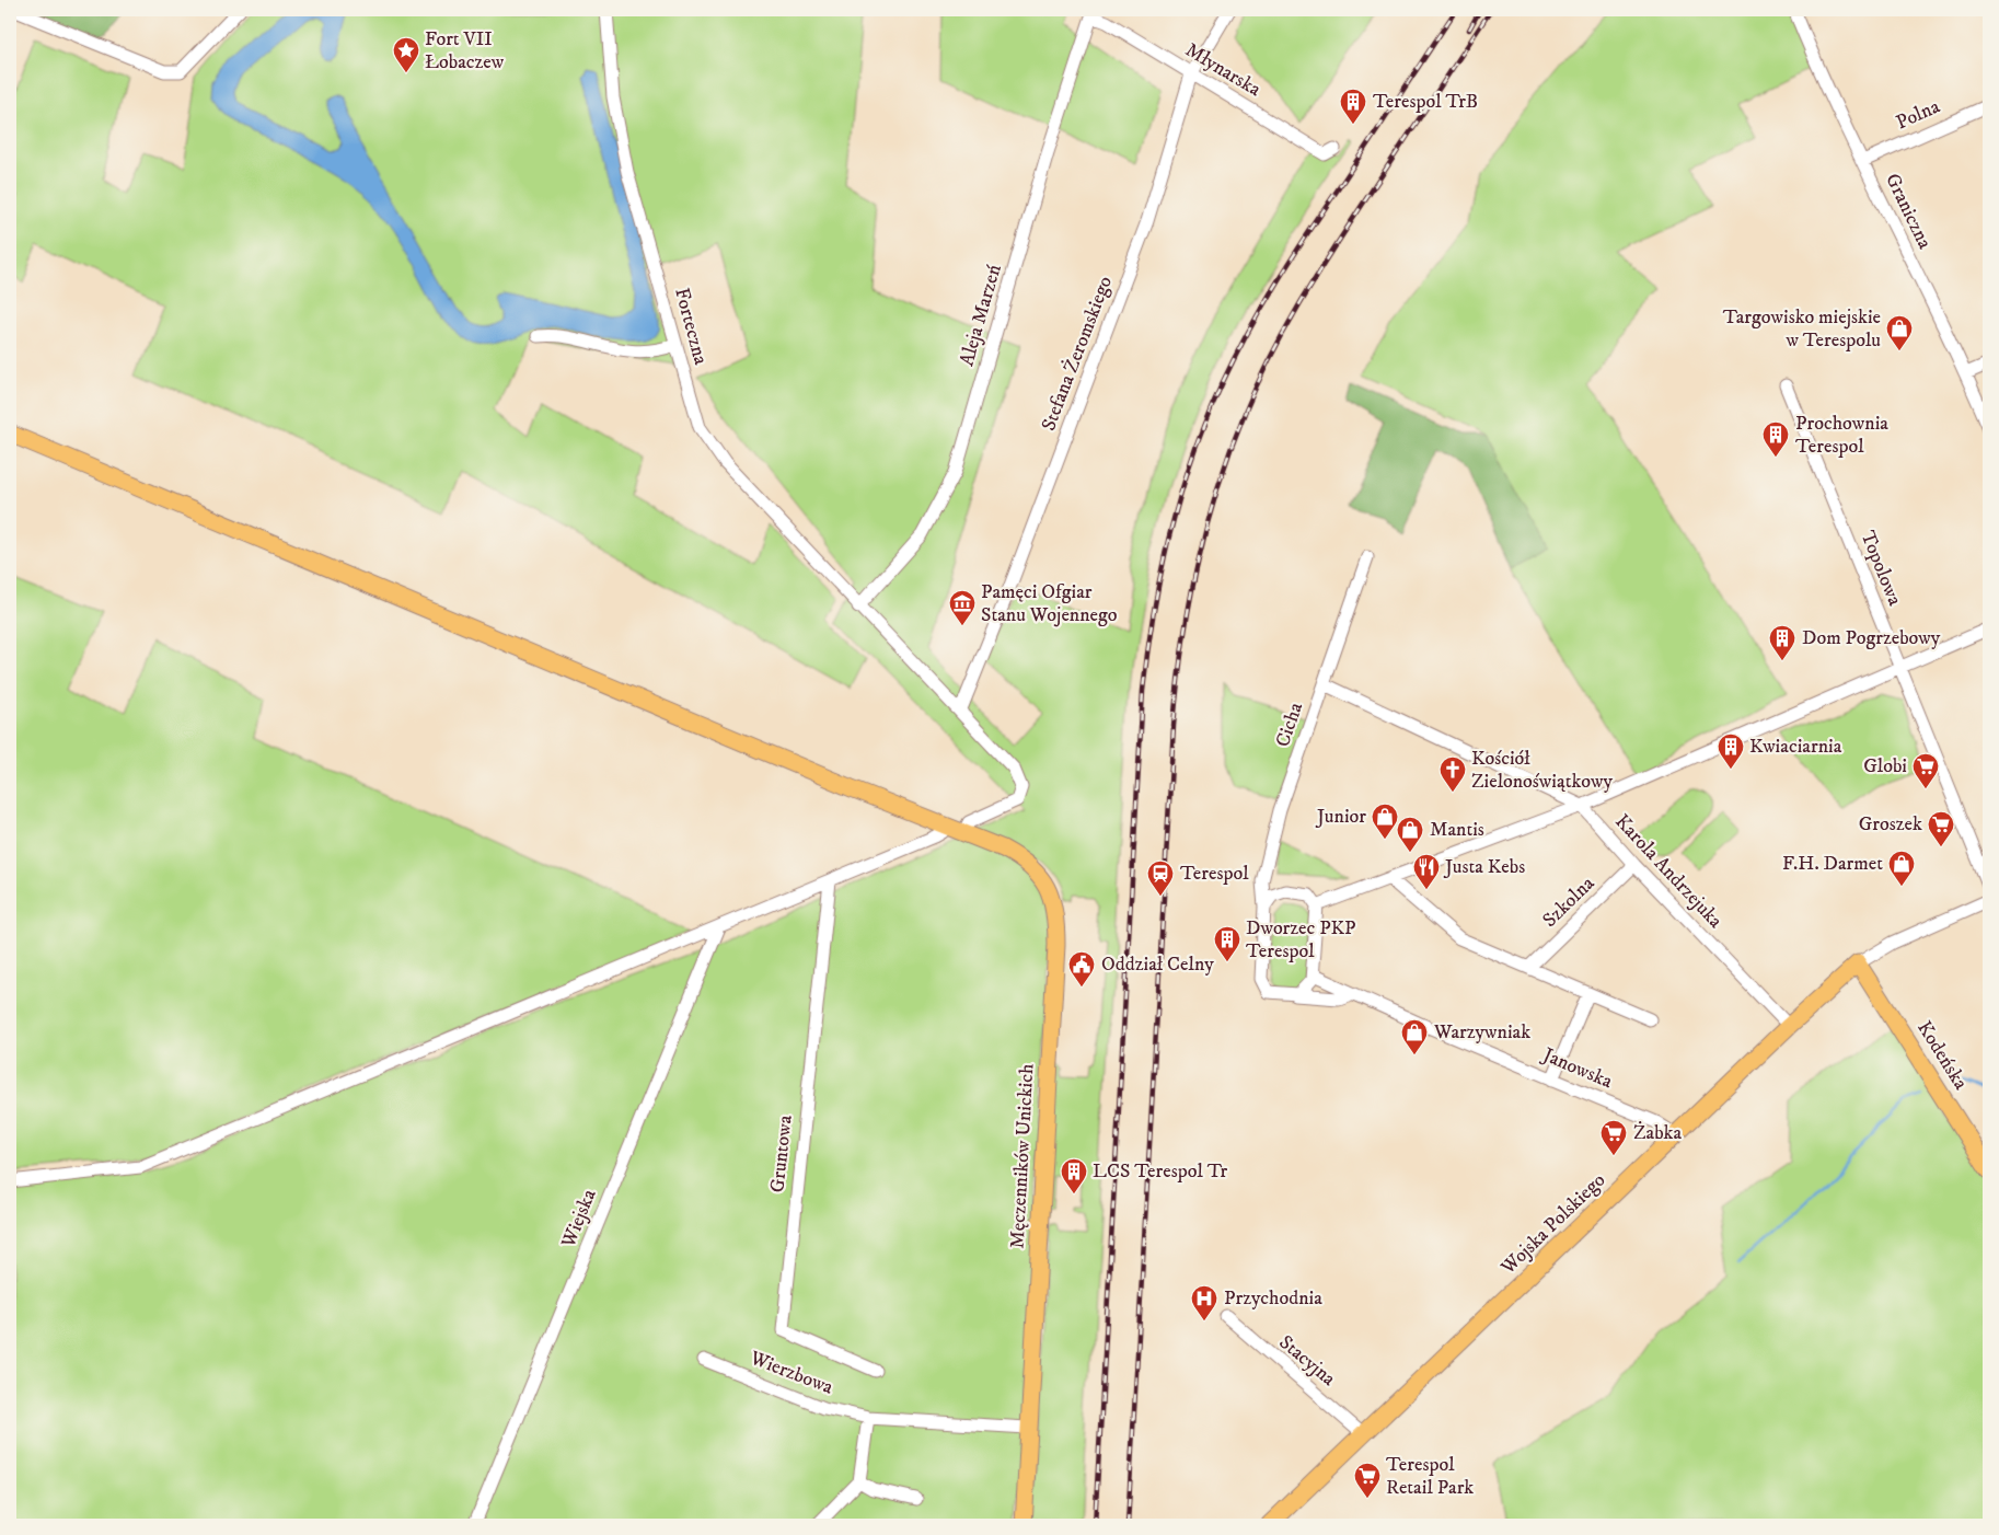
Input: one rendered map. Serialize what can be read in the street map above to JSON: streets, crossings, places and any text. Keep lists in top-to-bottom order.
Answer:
{
  "streets": {
    "main road": ["Kodeńska", "Męczenników Unickich", "Wojska Polskiego"],
    "street": [
      "Młynarska",
      "Polna",
      "Graniczna",
      "Aleja Marzeń",
      "Forteczna",
      "Stefana Żeromskiego",
      "Topolowa",
      "Cicha",
      "Karola Andrzejuka",
      "Szkolna",
      "Janowska",
      "Gruntowa",
      "Wiejska",
      "Stacyjna",
      "Wierzbowa"
    ]
  },
  "crossings": [
    ["Młynarska", "Aleja Marzeń"],
    ["Młynarska", "Stefana Żeromskiego"],
    ["Polna", "Graniczna"],
    ["Aleja Marzeń", "Forteczna"],
    ["Forteczna", "Stefana Żeromskiego"],
    ["Forteczna", "Męczenników Unickich"],
    ["Cicha", "Karola Andrzejuka"],
    ["Cicha", "Janowska"],
    ["Karola Andrzejuka", "Szkolna"],
    ["Karola Andrzejuka", "Wojska Polskiego"],
    ["Kodeńska", "Wojska Polskiego"],
    ["Janowska", "Wojska Polskiego"],
    ["Męczenników Unickich", "Wierzbowa"],
    ["Wojska Polskiego", "Stacyjna"]
  ],
  "places": {
    "place": ["Fort VII Łobaczew"],
    "building": [
      "Terespol TrB",
      "Prochownia Terespol",
      "Dom Pogrzebowy",
      "Kwiaciarnia",
      "Dworzec PKP Terespol",
      "LCS Terespol Tr"
    ],
    "shop": [
      "Targowisko miejskie w Terespolu",
      "Junior",
      "Mantis",
      "F.H. Darmet",
      "Warzywniak"
    ],
    "museum": ["Pamęci Ofgiar Stanu Wojennego"],
    "supermarket": [
      "Globi",
      "Groszek",
      "Żabka",
      "Terespol Retail Park"
    ],
    "church": ["Kościół Zielonoświątkowy"],
    "restaurant": ["Justa Kebs"],
    "station": ["Terespol"],
    "public building": ["Oddział Celny"],
    "hospital": ["Przychodnia"]
  }
}
